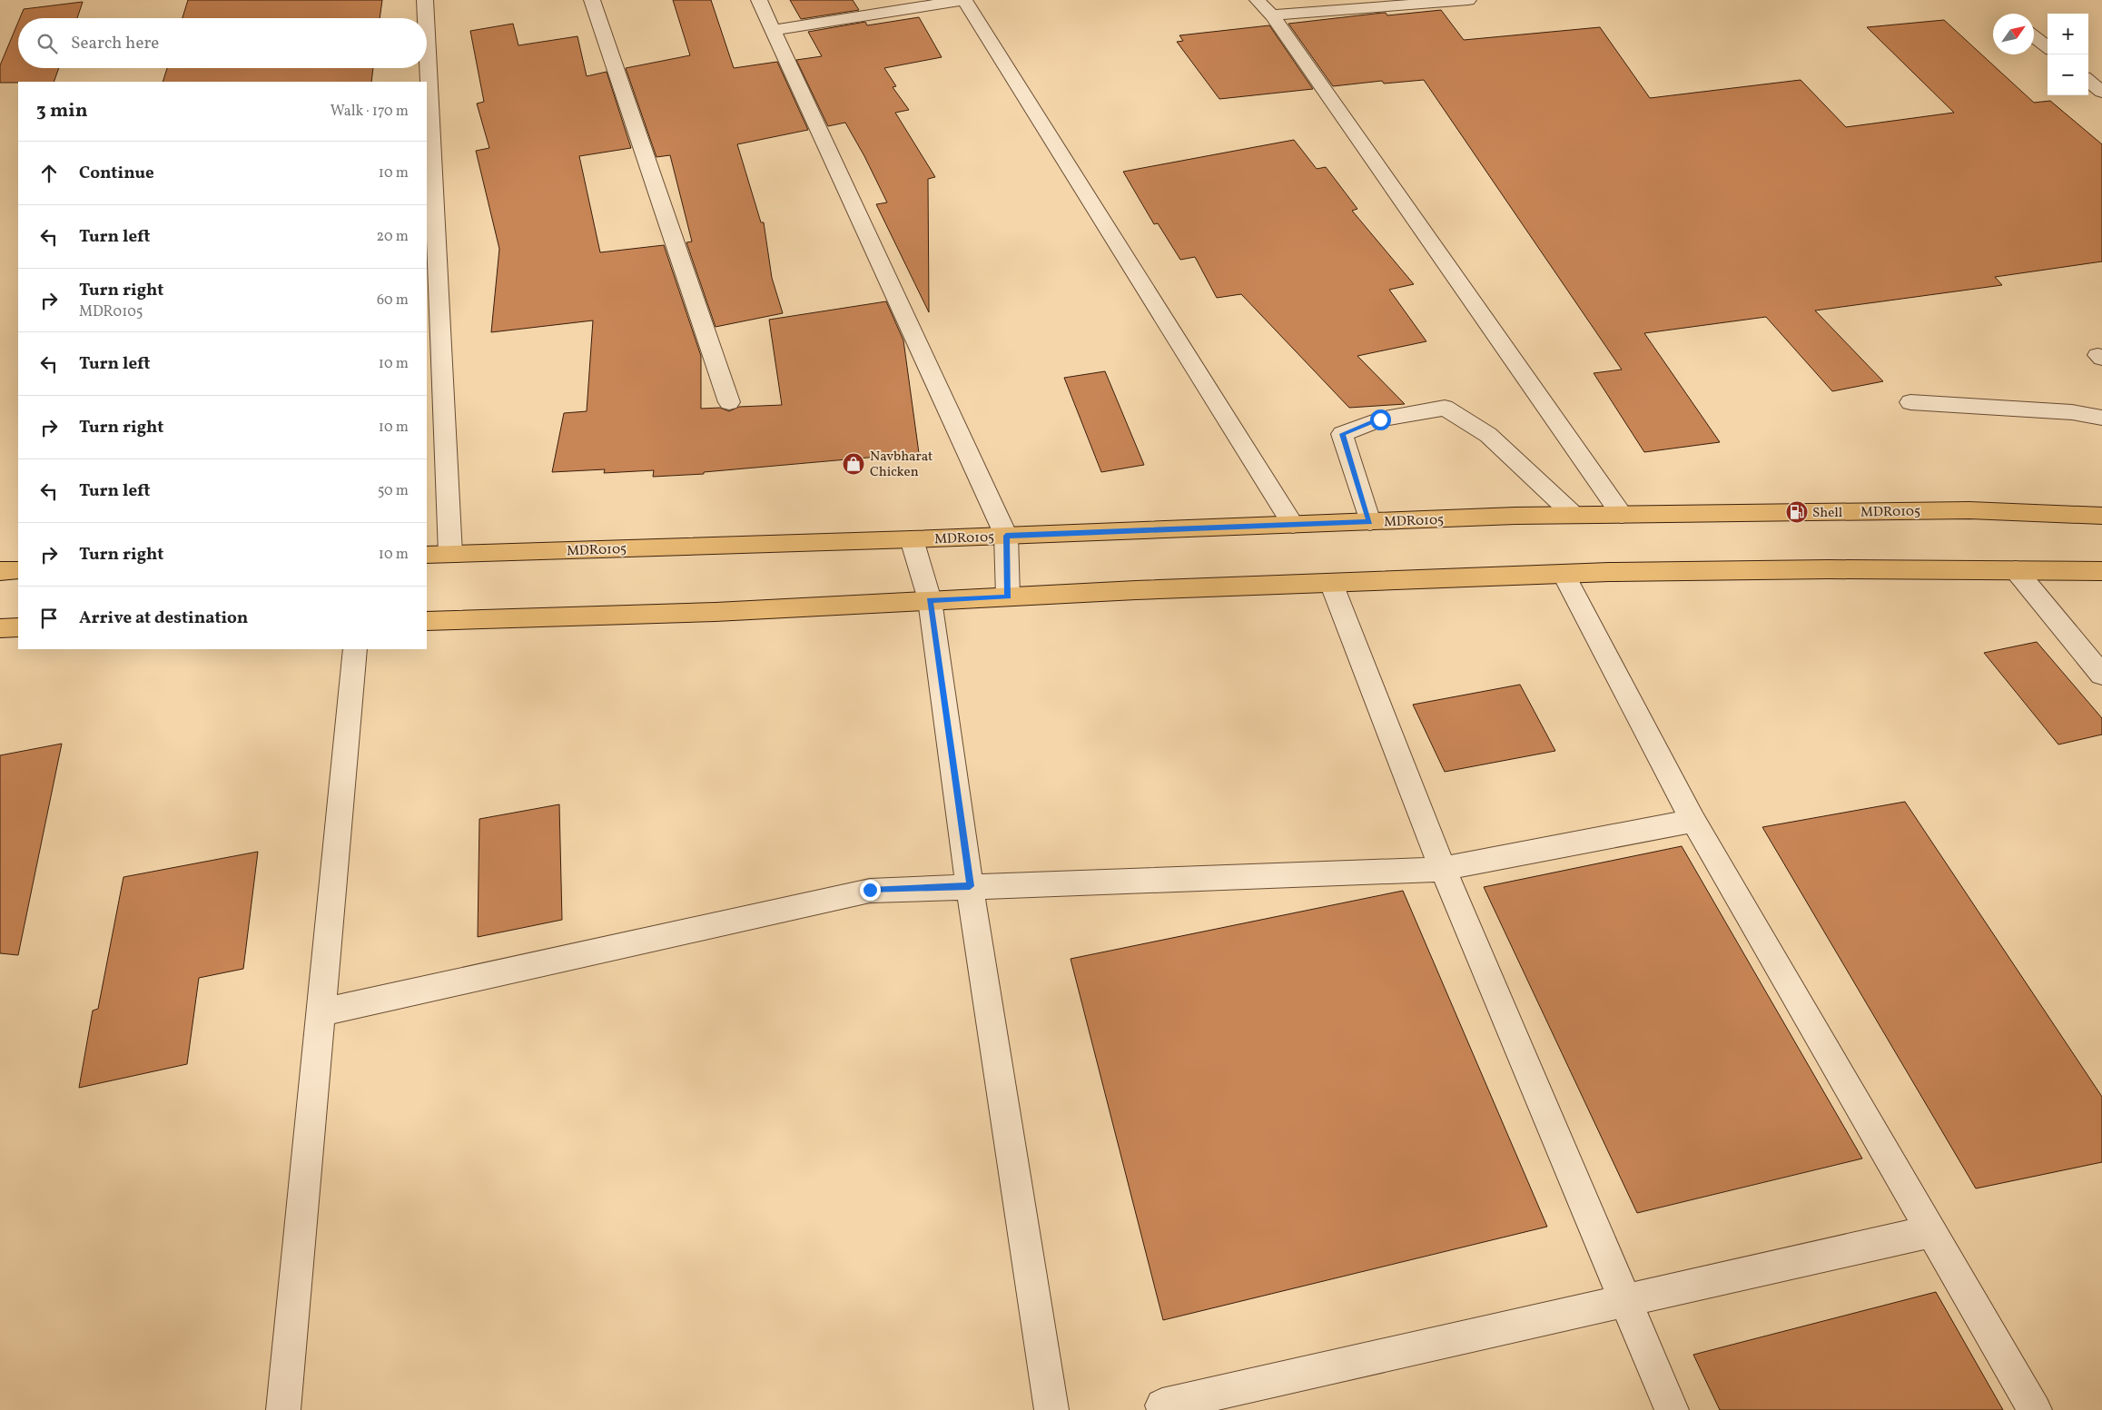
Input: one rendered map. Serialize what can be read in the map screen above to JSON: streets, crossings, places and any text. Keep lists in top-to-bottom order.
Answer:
{
  "streets": {
    "main road": ["MDR0105"]
  },
  "places": {
    "shop": ["Navbharat Chicken"],
    "fuel station": ["Shell"]
  },
  "north": "top right",
  "page": {
    "map_buttons": ["+", "−"],
    "search": "Search here",
    "heading": ["3 min", "Walk · 170 m"],
    "list": [
      ["Continue", "10 m"],
      ["Turn left", "20 m"],
      ["Turn right", "MDR0105", "60 m"],
      ["Turn left", "10 m"],
      ["Turn right", "10 m"],
      ["Turn left", "50 m"],
      ["Turn right", "10 m"],
      "Arrive at destination"
    ]
  }
}
